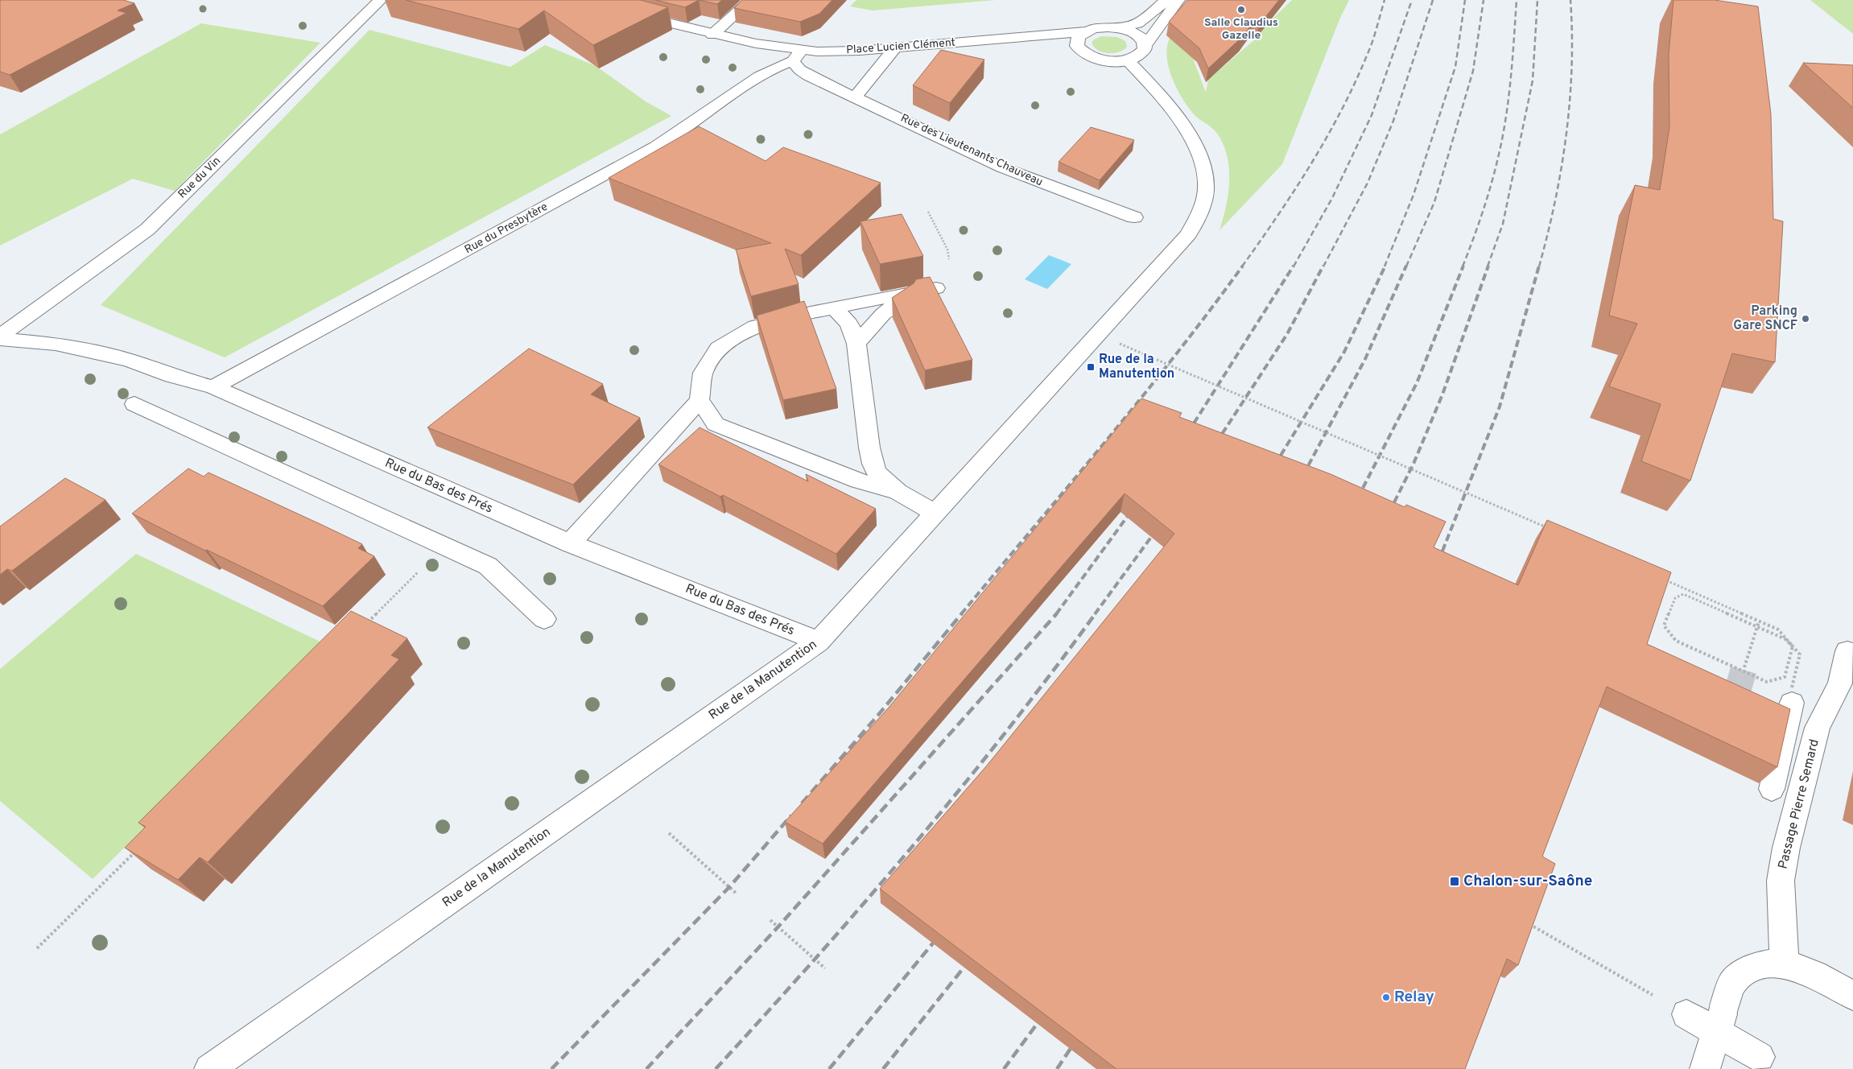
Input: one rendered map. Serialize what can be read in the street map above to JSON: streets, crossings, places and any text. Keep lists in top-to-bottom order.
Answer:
{
  "streets": {
    "street": [
      "Place Lucien Clément",
      "Rue des Lieutenants Chauveau",
      "Rue du Vin",
      "Rue du Presbytère",
      "Rue du Bas des Prés",
      "Rue de la Manutention",
      "Passage Pierre Semard"
    ]
  },
  "crossings": [
    ["Place Lucien Clément", "Rue des Lieutenants Chauveau"],
    ["Place Lucien Clément", "Rue du Presbytère"],
    ["Place Lucien Clément", "Rue de la Manutention"],
    ["Rue des Lieutenants Chauveau", "Rue du Presbytère"],
    ["Rue du Presbytère", "Rue du Bas des Prés"],
    ["Rue du Bas des Prés", "Rue de la Manutention"]
  ],
  "places": {
    "other": ["Salle Claudius Gazelle", "Parking Gare SNCF", "Relay"],
    "transit": ["Rue de la Manutention", "Chalon-sur-Saône"]
  }
}
